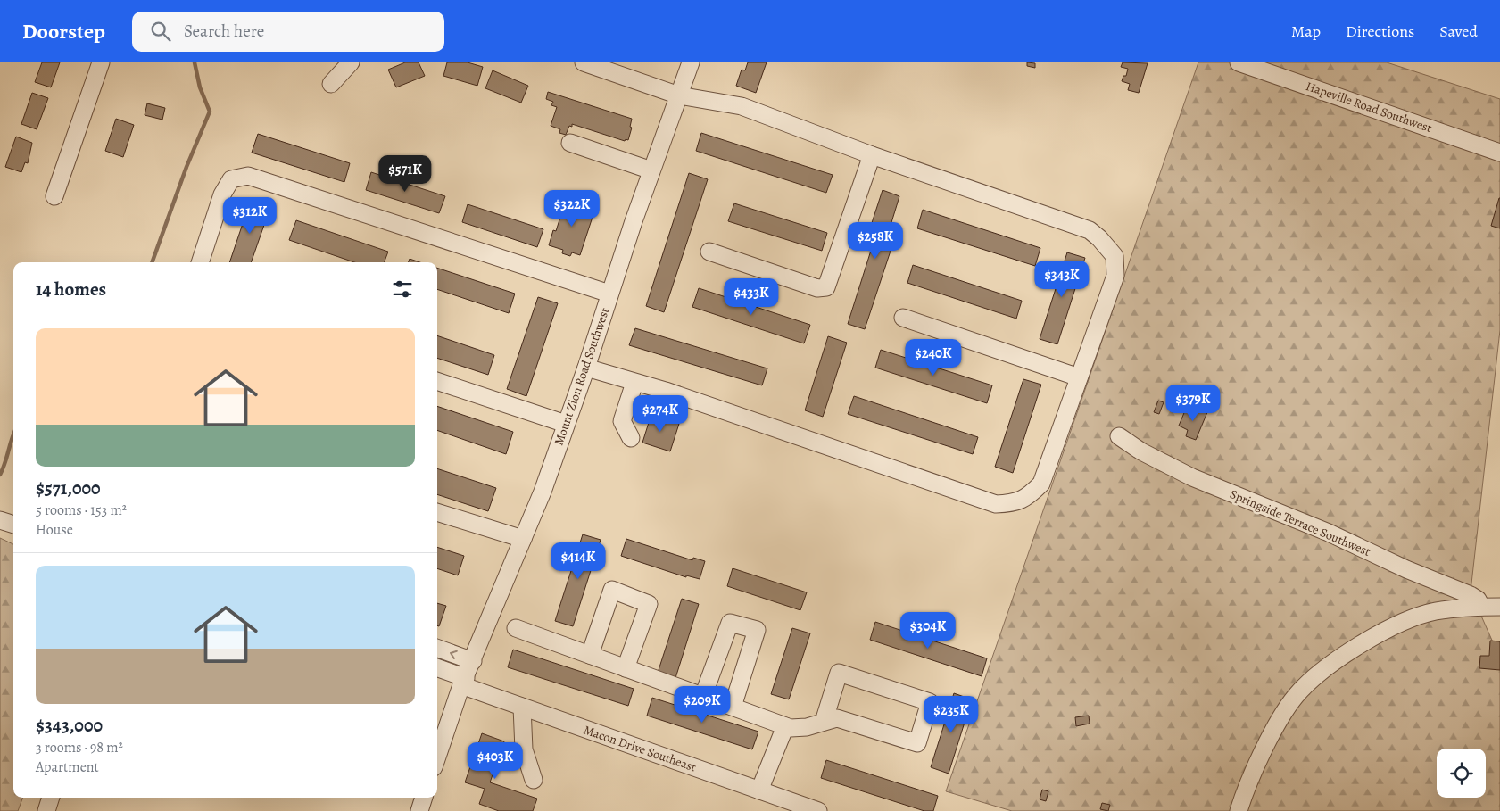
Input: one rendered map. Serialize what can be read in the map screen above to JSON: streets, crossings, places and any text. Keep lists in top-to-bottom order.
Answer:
{
  "streets": {
    "street": [
      "Hapeville Road Southwest",
      "Mount Zion Road Southwest",
      "Springside Terrace Southwest",
      "Macon Drive Southeast"
    ]
  },
  "crossings": [
    ["Mount Zion Road Southwest", "Macon Drive Southeast"]
  ],
  "page": {
    "header": "Doorstep",
    "search": "Search here",
    "nav": ["Map", "Directions", "Saved"],
    "price": [
      "$571K",
      "$322K",
      "$312K",
      "$258K",
      "$343K",
      "$433K",
      "$240K",
      "$379K",
      "$274K",
      "$414K",
      "$304K",
      "$209K",
      "$235K",
      "$403K"
    ],
    "heading": "14 homes",
    "list": [
      {
        "name": "$571,000",
        "note": "5 rooms · 153 m² · House"
      },
      {
        "name": "$343,000",
        "note": "3 rooms · 98 m² · Apartment"
      }
    ]
  }
}
